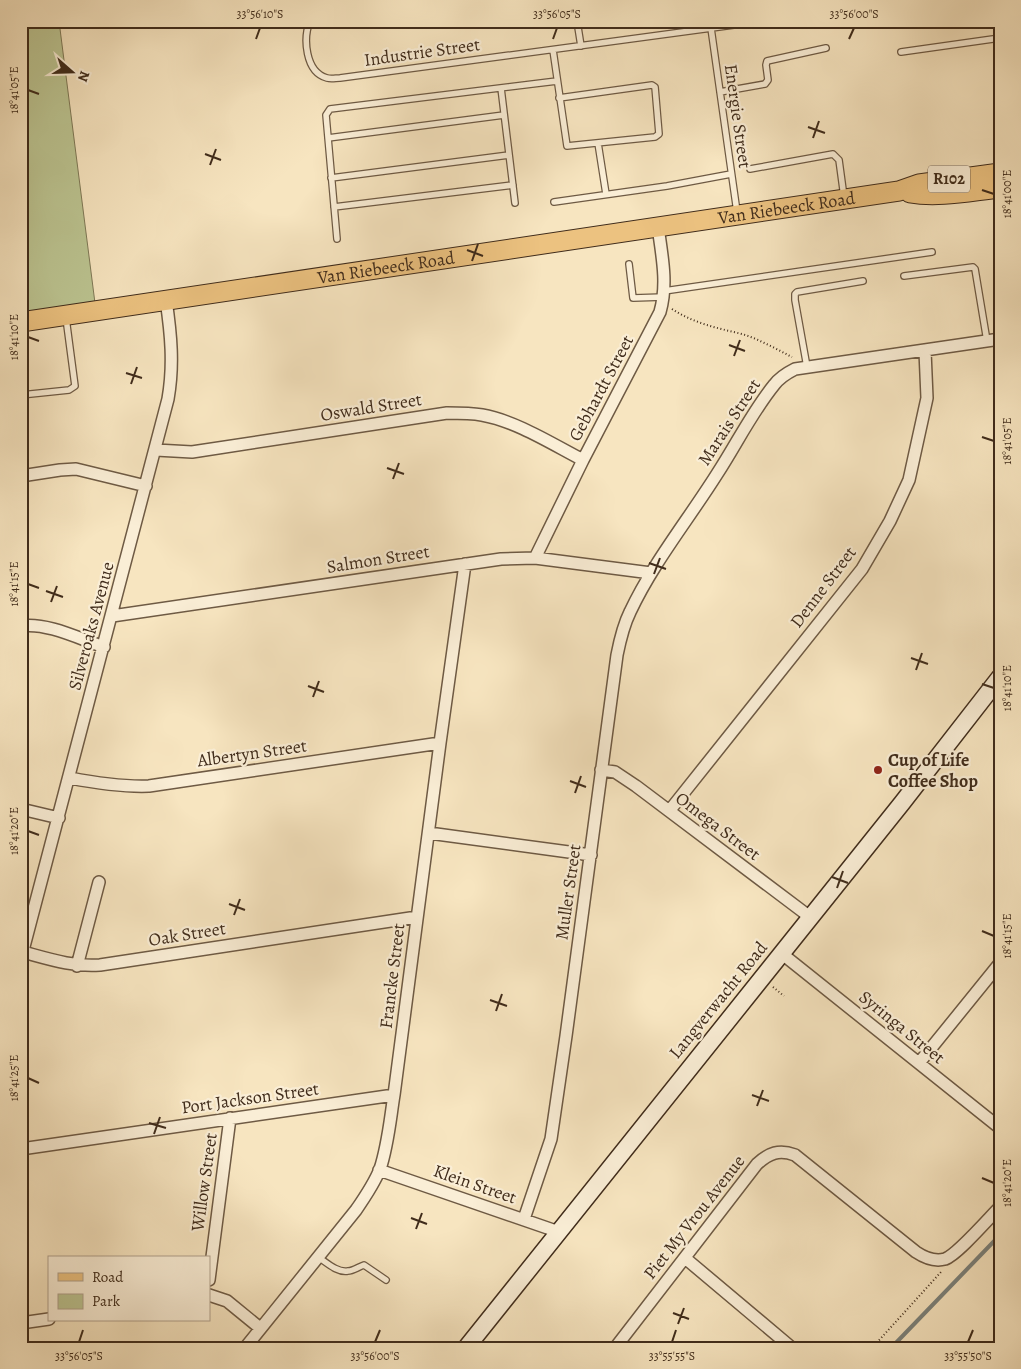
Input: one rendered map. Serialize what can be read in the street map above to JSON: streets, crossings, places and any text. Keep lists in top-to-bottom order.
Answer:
{
  "streets": {
    "main road": ["R102", "Van Riebeeck Road"],
    "street": [
      "Gebhardt Street",
      "Oswald Street",
      "Marais Street",
      "Salmon Street",
      "Denne Street",
      "Silveroaks Avenue",
      "Albertyn Street",
      "Omega Street",
      "Muller Street",
      "Oak Street",
      "Francke Street",
      "Langverwacht Road",
      "Syringa Street",
      "Port Jackson Street",
      "Willow Street",
      "Klein Street",
      "Piet My Vrou Avenue"
    ],
    "lane": ["Industrie Street", "Energie Street"]
  },
  "crossings": [
    ["Industrie Street", "Energie Street"],
    ["Energie Street", "Van Riebeeck Road"],
    ["Van Riebeeck Road", "Gebhardt Street"],
    ["Van Riebeeck Road", "Silveroaks Avenue"],
    ["Gebhardt Street", "Oswald Street"],
    ["Gebhardt Street", "Salmon Street"],
    ["Oswald Street", "Silveroaks Avenue"],
    ["Marais Street", "Salmon Street"],
    ["Marais Street", "Denne Street"],
    ["Marais Street", "Muller Street"],
    ["Salmon Street", "Silveroaks Avenue"],
    ["Salmon Street", "Muller Street"],
    ["Salmon Street", "Francke Street"],
    ["Denne Street", "Omega Street"],
    ["Silveroaks Avenue", "Albertyn Street"],
    ["Silveroaks Avenue", "Oak Street"],
    ["Albertyn Street", "Francke Street"],
    ["Omega Street", "Muller Street"],
    ["Omega Street", "Langverwacht Road"],
    ["Muller Street", "Klein Street"],
    ["Oak Street", "Francke Street"],
    ["Francke Street", "Port Jackson Street"],
    ["Francke Street", "Klein Street"],
    ["Langverwacht Road", "Syringa Street"],
    ["Langverwacht Road", "Klein Street"],
    ["Port Jackson Street", "Willow Street"]
  ],
  "places": ["Cup of Life Coffee Shop"],
  "legend": ["Road", "Park"],
  "north": "right",
  "coordinates": [
    "33°56'10\"S",
    "33°56'05\"S",
    "33°56'00\"S",
    "18°41'05\"E",
    "18°41'00\"E",
    "18°41'10\"E",
    "18°41'15\"E",
    "18°41'20\"E",
    "18°41'25\"E",
    "33°55'55\"S",
    "33°55'50\"S"
  ]
}
